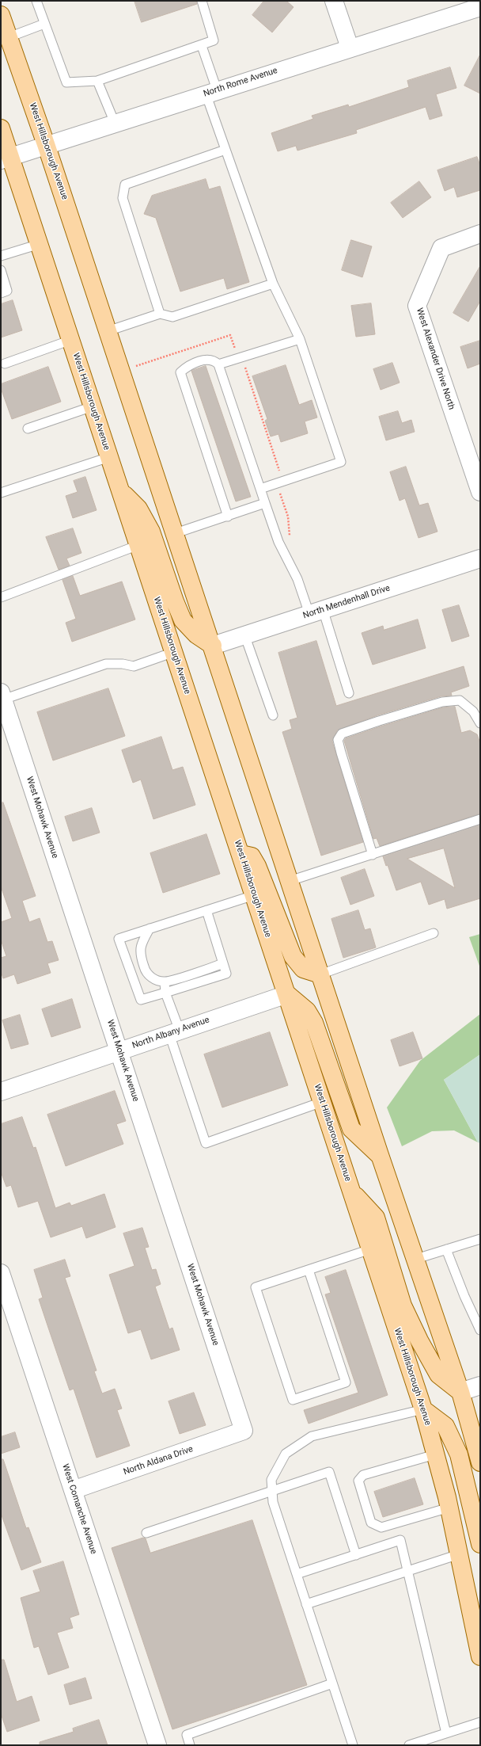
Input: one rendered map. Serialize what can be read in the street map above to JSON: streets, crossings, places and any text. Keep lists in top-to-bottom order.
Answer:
{
  "streets": {
    "main road": ["West Hillsborough Avenue"],
    "street": [
      "North Rome Avenue",
      "West Alexander Drive North",
      "North Mendenhall Drive",
      "West Mohawk Avenue",
      "North Albany Avenue",
      "North Aldana Drive",
      "West Comanche Avenue"
    ]
  },
  "crossings": [
    ["North Rome Avenue", "West Hillsborough Avenue"],
    ["West Hillsborough Avenue", "North Mendenhall Drive"],
    ["West Hillsborough Avenue", "North Albany Avenue"],
    ["West Mohawk Avenue", "North Albany Avenue"],
    ["West Mohawk Avenue", "North Aldana Drive"],
    ["North Aldana Drive", "West Comanche Avenue"]
  ]
}
